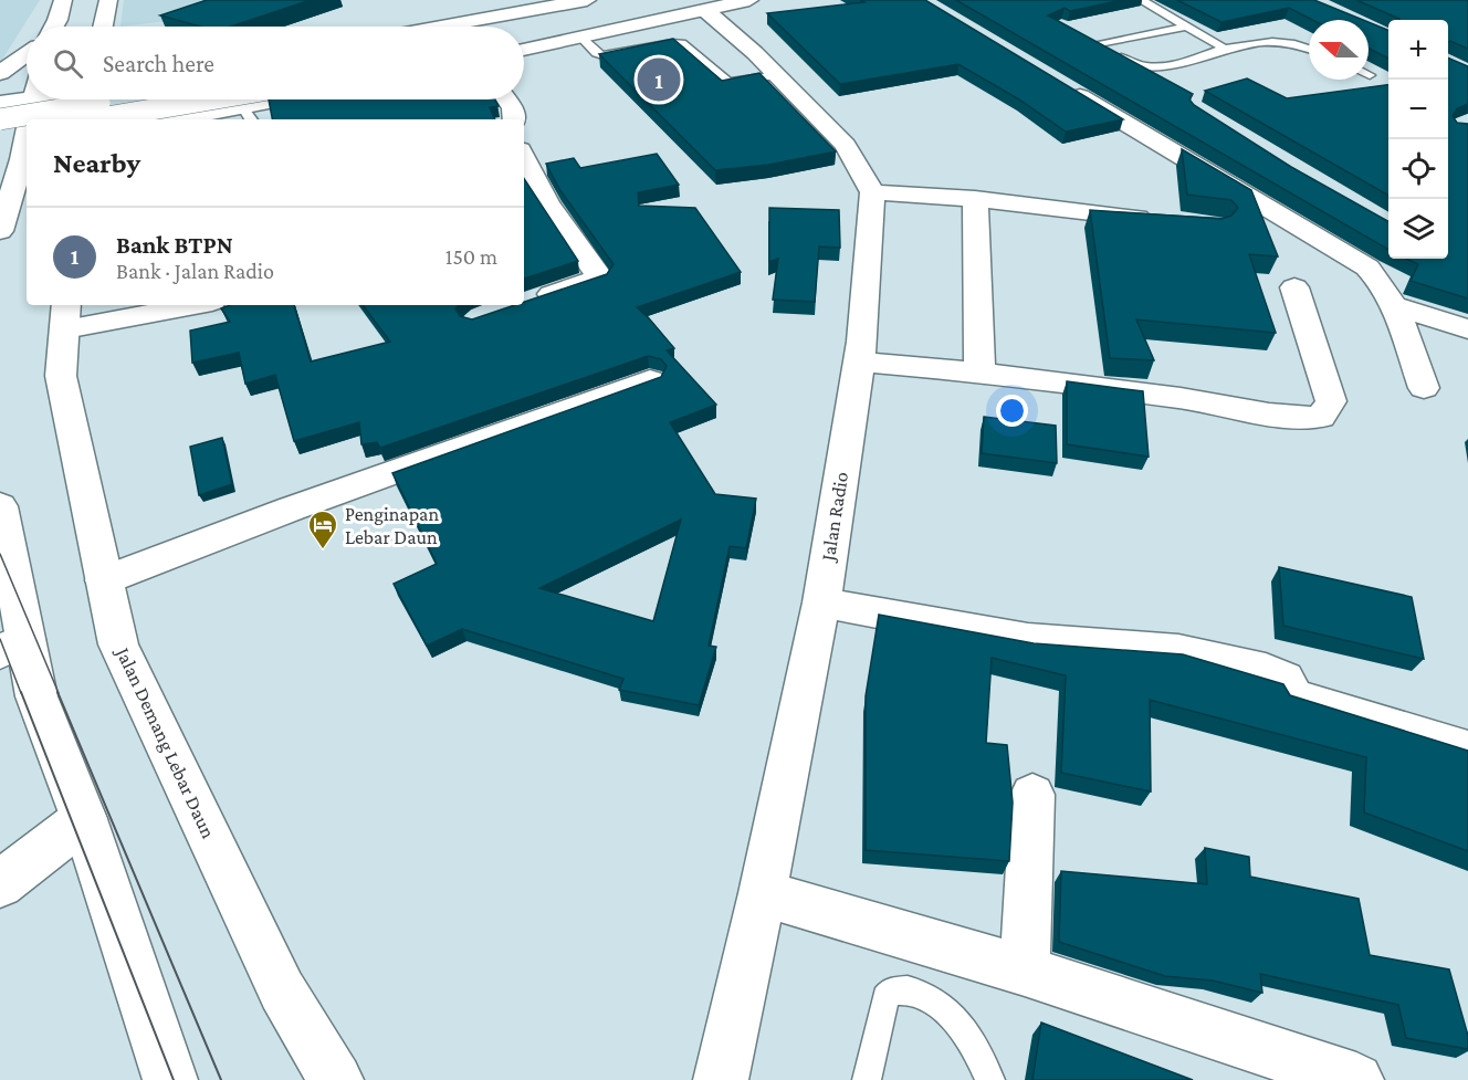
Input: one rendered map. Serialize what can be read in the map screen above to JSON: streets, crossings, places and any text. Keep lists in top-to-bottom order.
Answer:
{
  "streets": {
    "main road": ["Jalan Radio", "Jalan Demang Lebar Daun"]
  },
  "places": {
    "hotel": ["Penginapan Lebar Daun"]
  },
  "north": "left",
  "page": {
    "map_buttons": ["+", "−"],
    "search": "Search here",
    "pins": "1",
    "heading": "Nearby",
    "list": [
      {
        "mark": "1",
        "name": "Bank BTPN",
        "note": "Bank · Jalan Radio",
        "value": "150 m"
      }
    ]
  }
}
